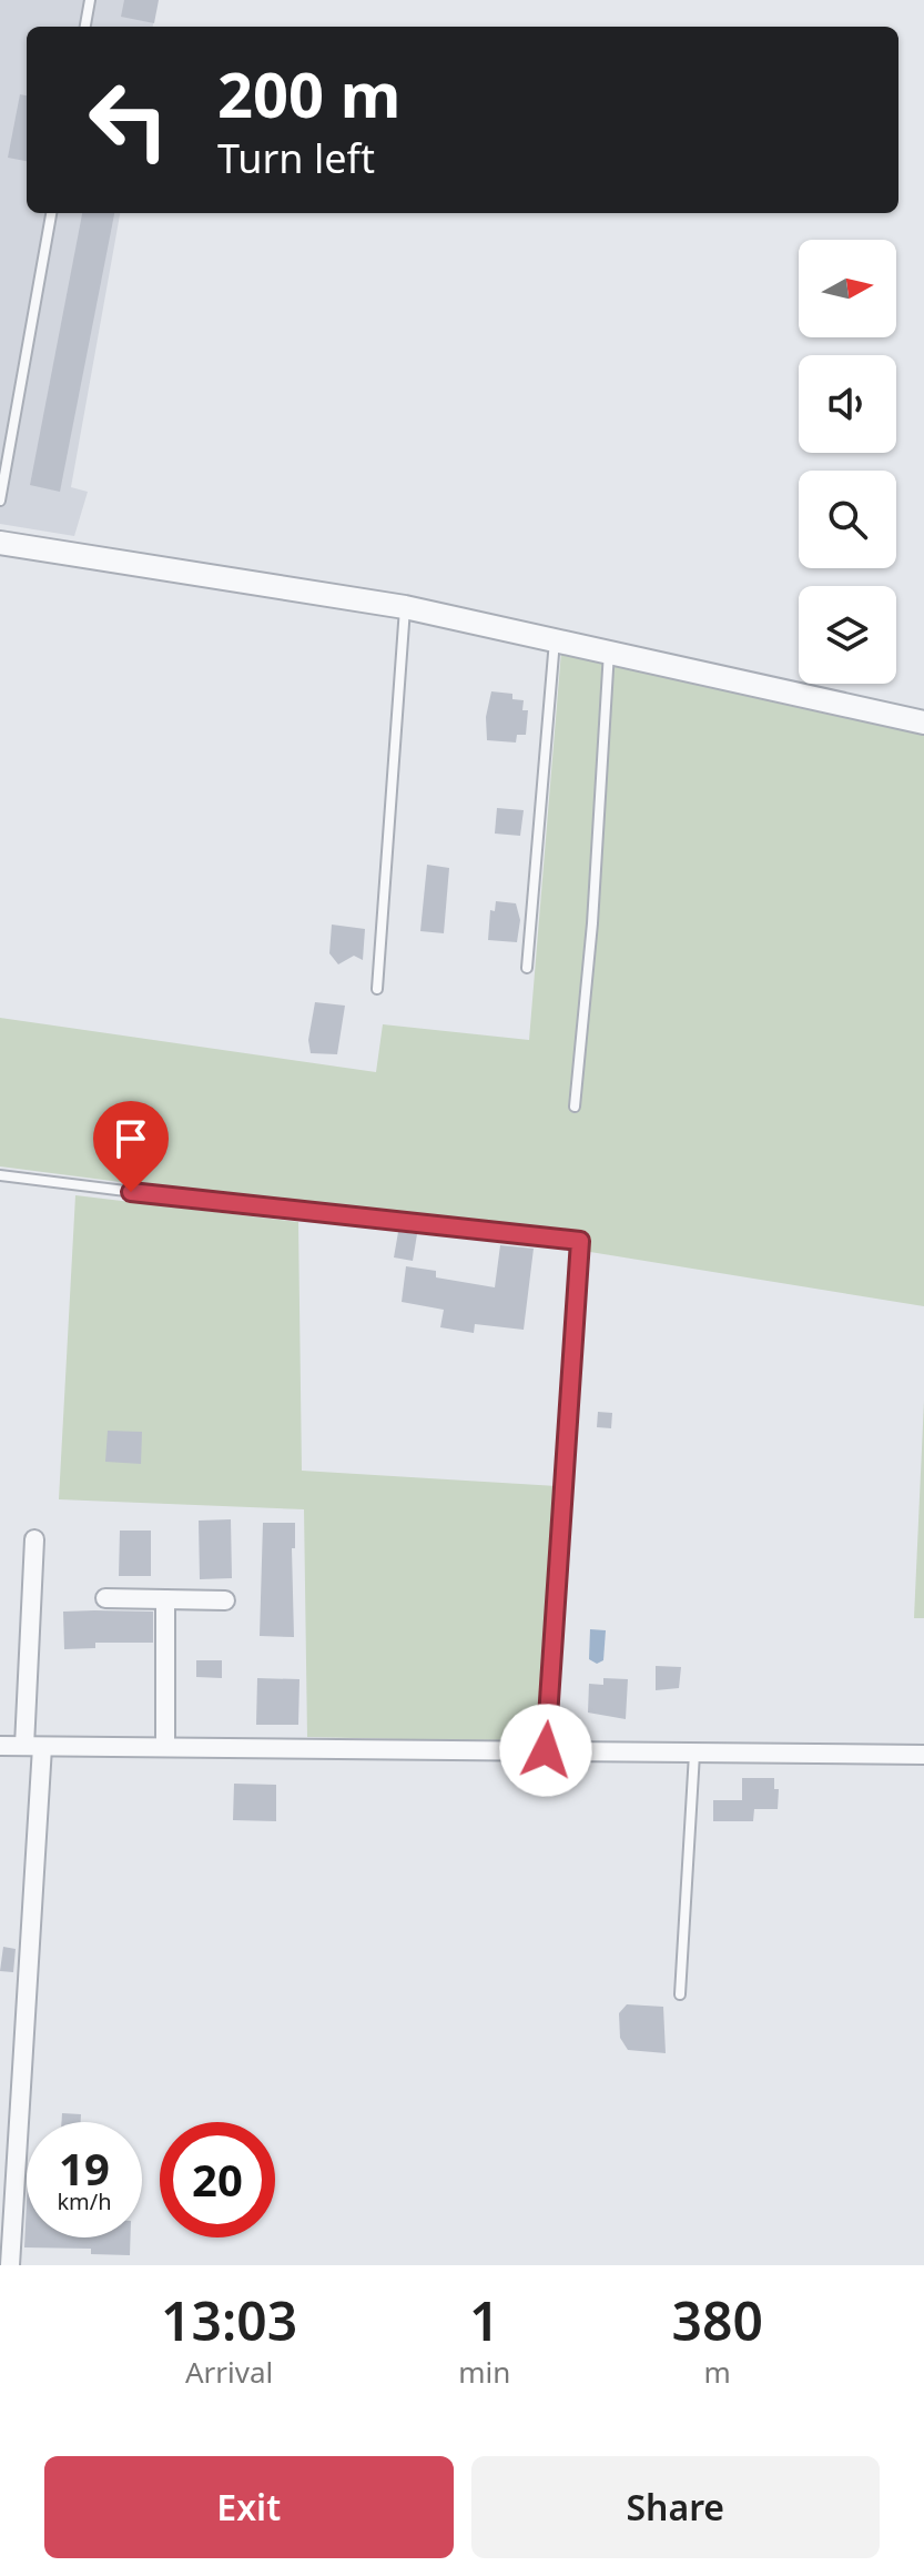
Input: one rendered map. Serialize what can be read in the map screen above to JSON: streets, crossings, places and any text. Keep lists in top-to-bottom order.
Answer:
{
  "north": "right",
  "page": {
    "turn": ["200 m", "Turn left"],
    "speed": "19 km/h",
    "limit": "20",
    "eta": [
      "13:03",
      "Arrival",
      "1",
      "min",
      "380",
      "m"
    ],
    "buttons": ["Exit", "Share"]
  }
}
